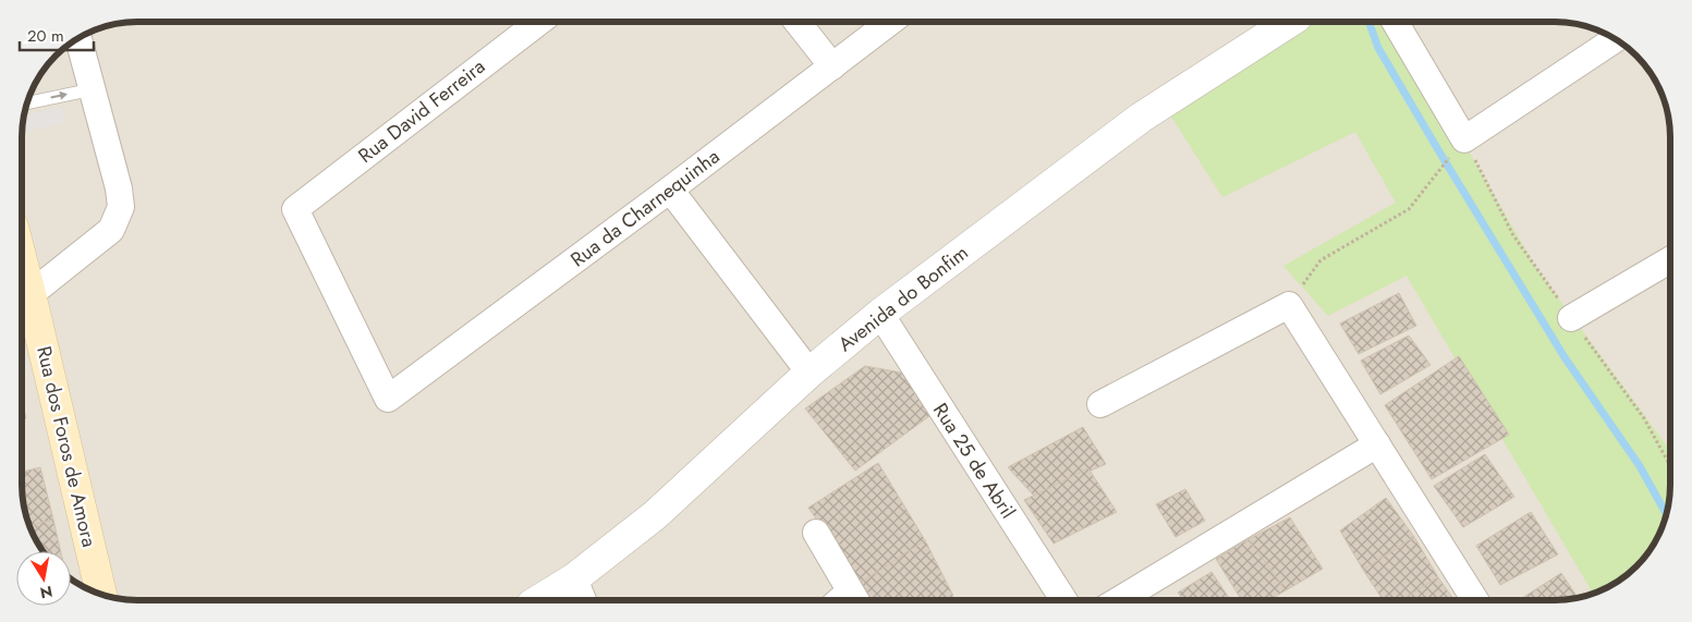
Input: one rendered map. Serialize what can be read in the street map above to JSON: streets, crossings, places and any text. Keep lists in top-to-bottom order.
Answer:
{
  "streets": {
    "main road": ["Rua dos Foros de Amora"],
    "street": [
      "Rua David Ferreira",
      "Rua da Charnequinha",
      "Avenida do Bonfim",
      "Rua 25 de Abril"
    ]
  },
  "crossings": [
    ["Rua David Ferreira", "Rua da Charnequinha"],
    ["Avenida do Bonfim", "Rua 25 de Abril"]
  ],
  "scale_bar": "20 m",
  "north": "bottom"
}
